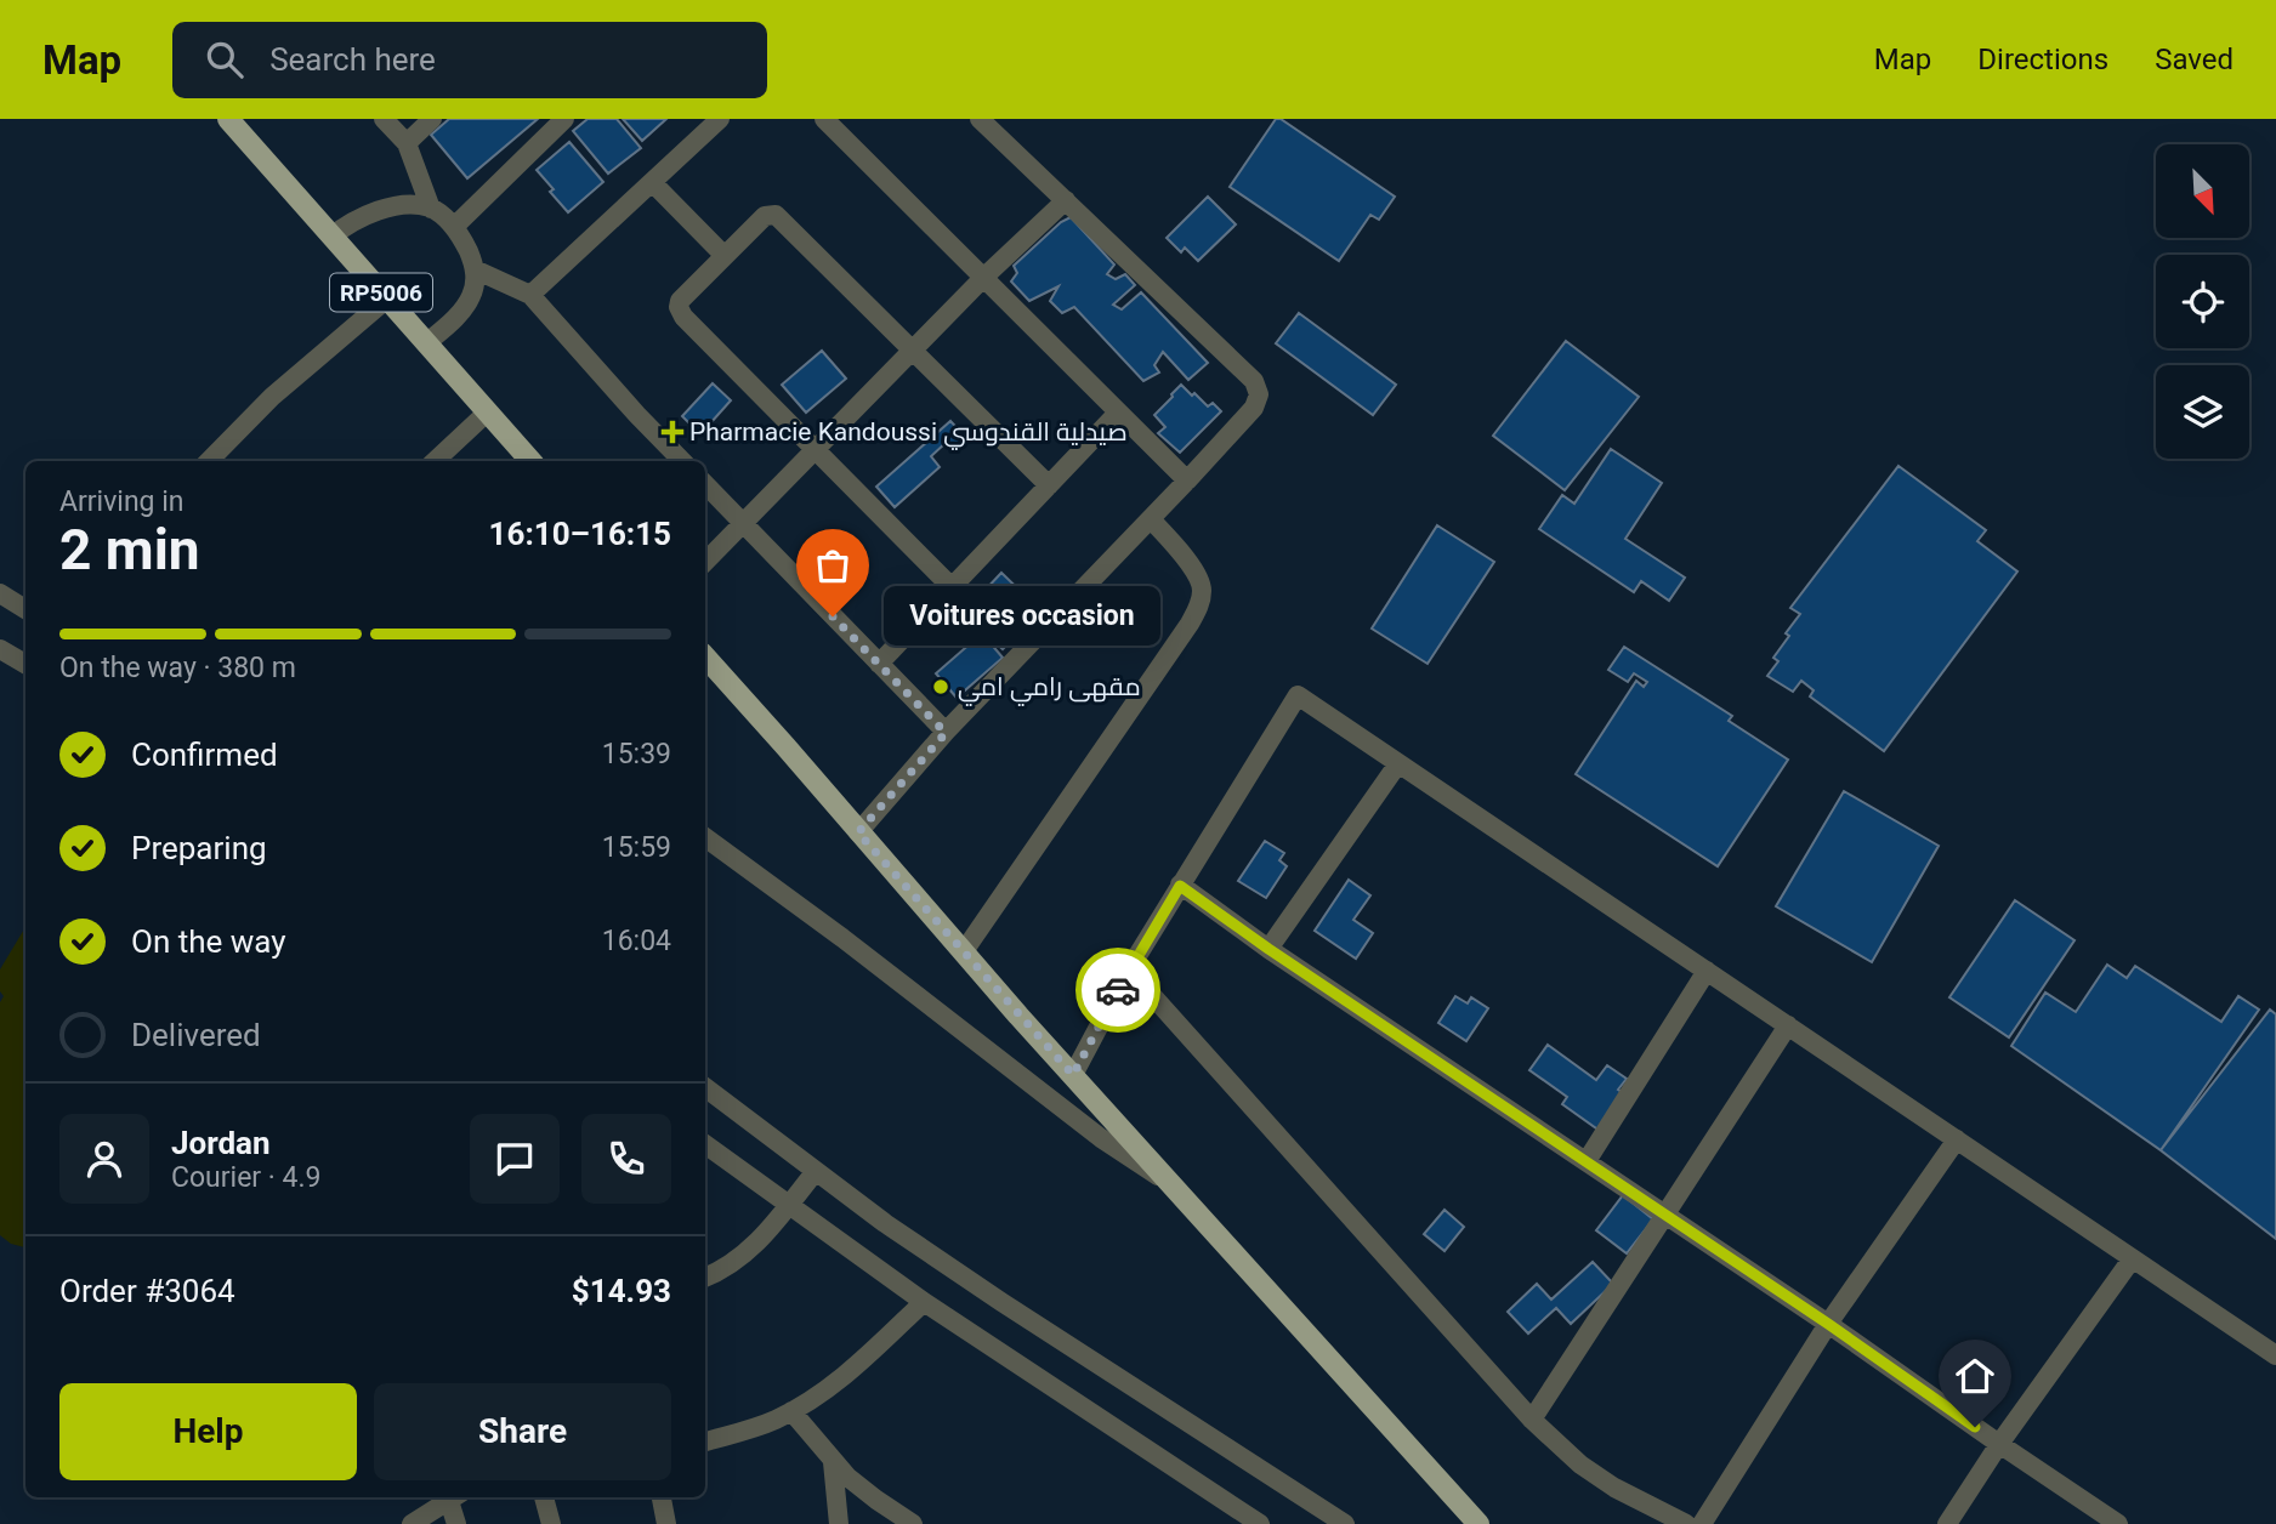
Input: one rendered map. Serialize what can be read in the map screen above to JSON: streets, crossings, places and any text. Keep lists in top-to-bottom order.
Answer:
{
  "streets": {
    "main road": ["RP5006"]
  },
  "places": {
    "health": ["Pharmacie Kandoussi صيدلية القندوسي"],
    "other": ["Voitures occasion", "مقهى رامي امي"]
  },
  "north": "bottom right",
  "page": {
    "header": "Map",
    "search": "Search here",
    "nav": ["Map", "Directions", "Saved"],
    "heading": ["2 min", "Arriving in", "16:10–16:15"],
    "panel": [
      "Jordan",
      "Courier · 4.9",
      "Order #3064",
      "$14.93"
    ],
    "bubble": "Voitures occasion",
    "bar": "On the way · 380 m",
    "list": [
      ["Confirmed", "15:39"],
      ["Preparing", "15:59"],
      ["On the way", "16:04"],
      "Delivered"
    ],
    "buttons": ["Help", "Share"]
  }
}
